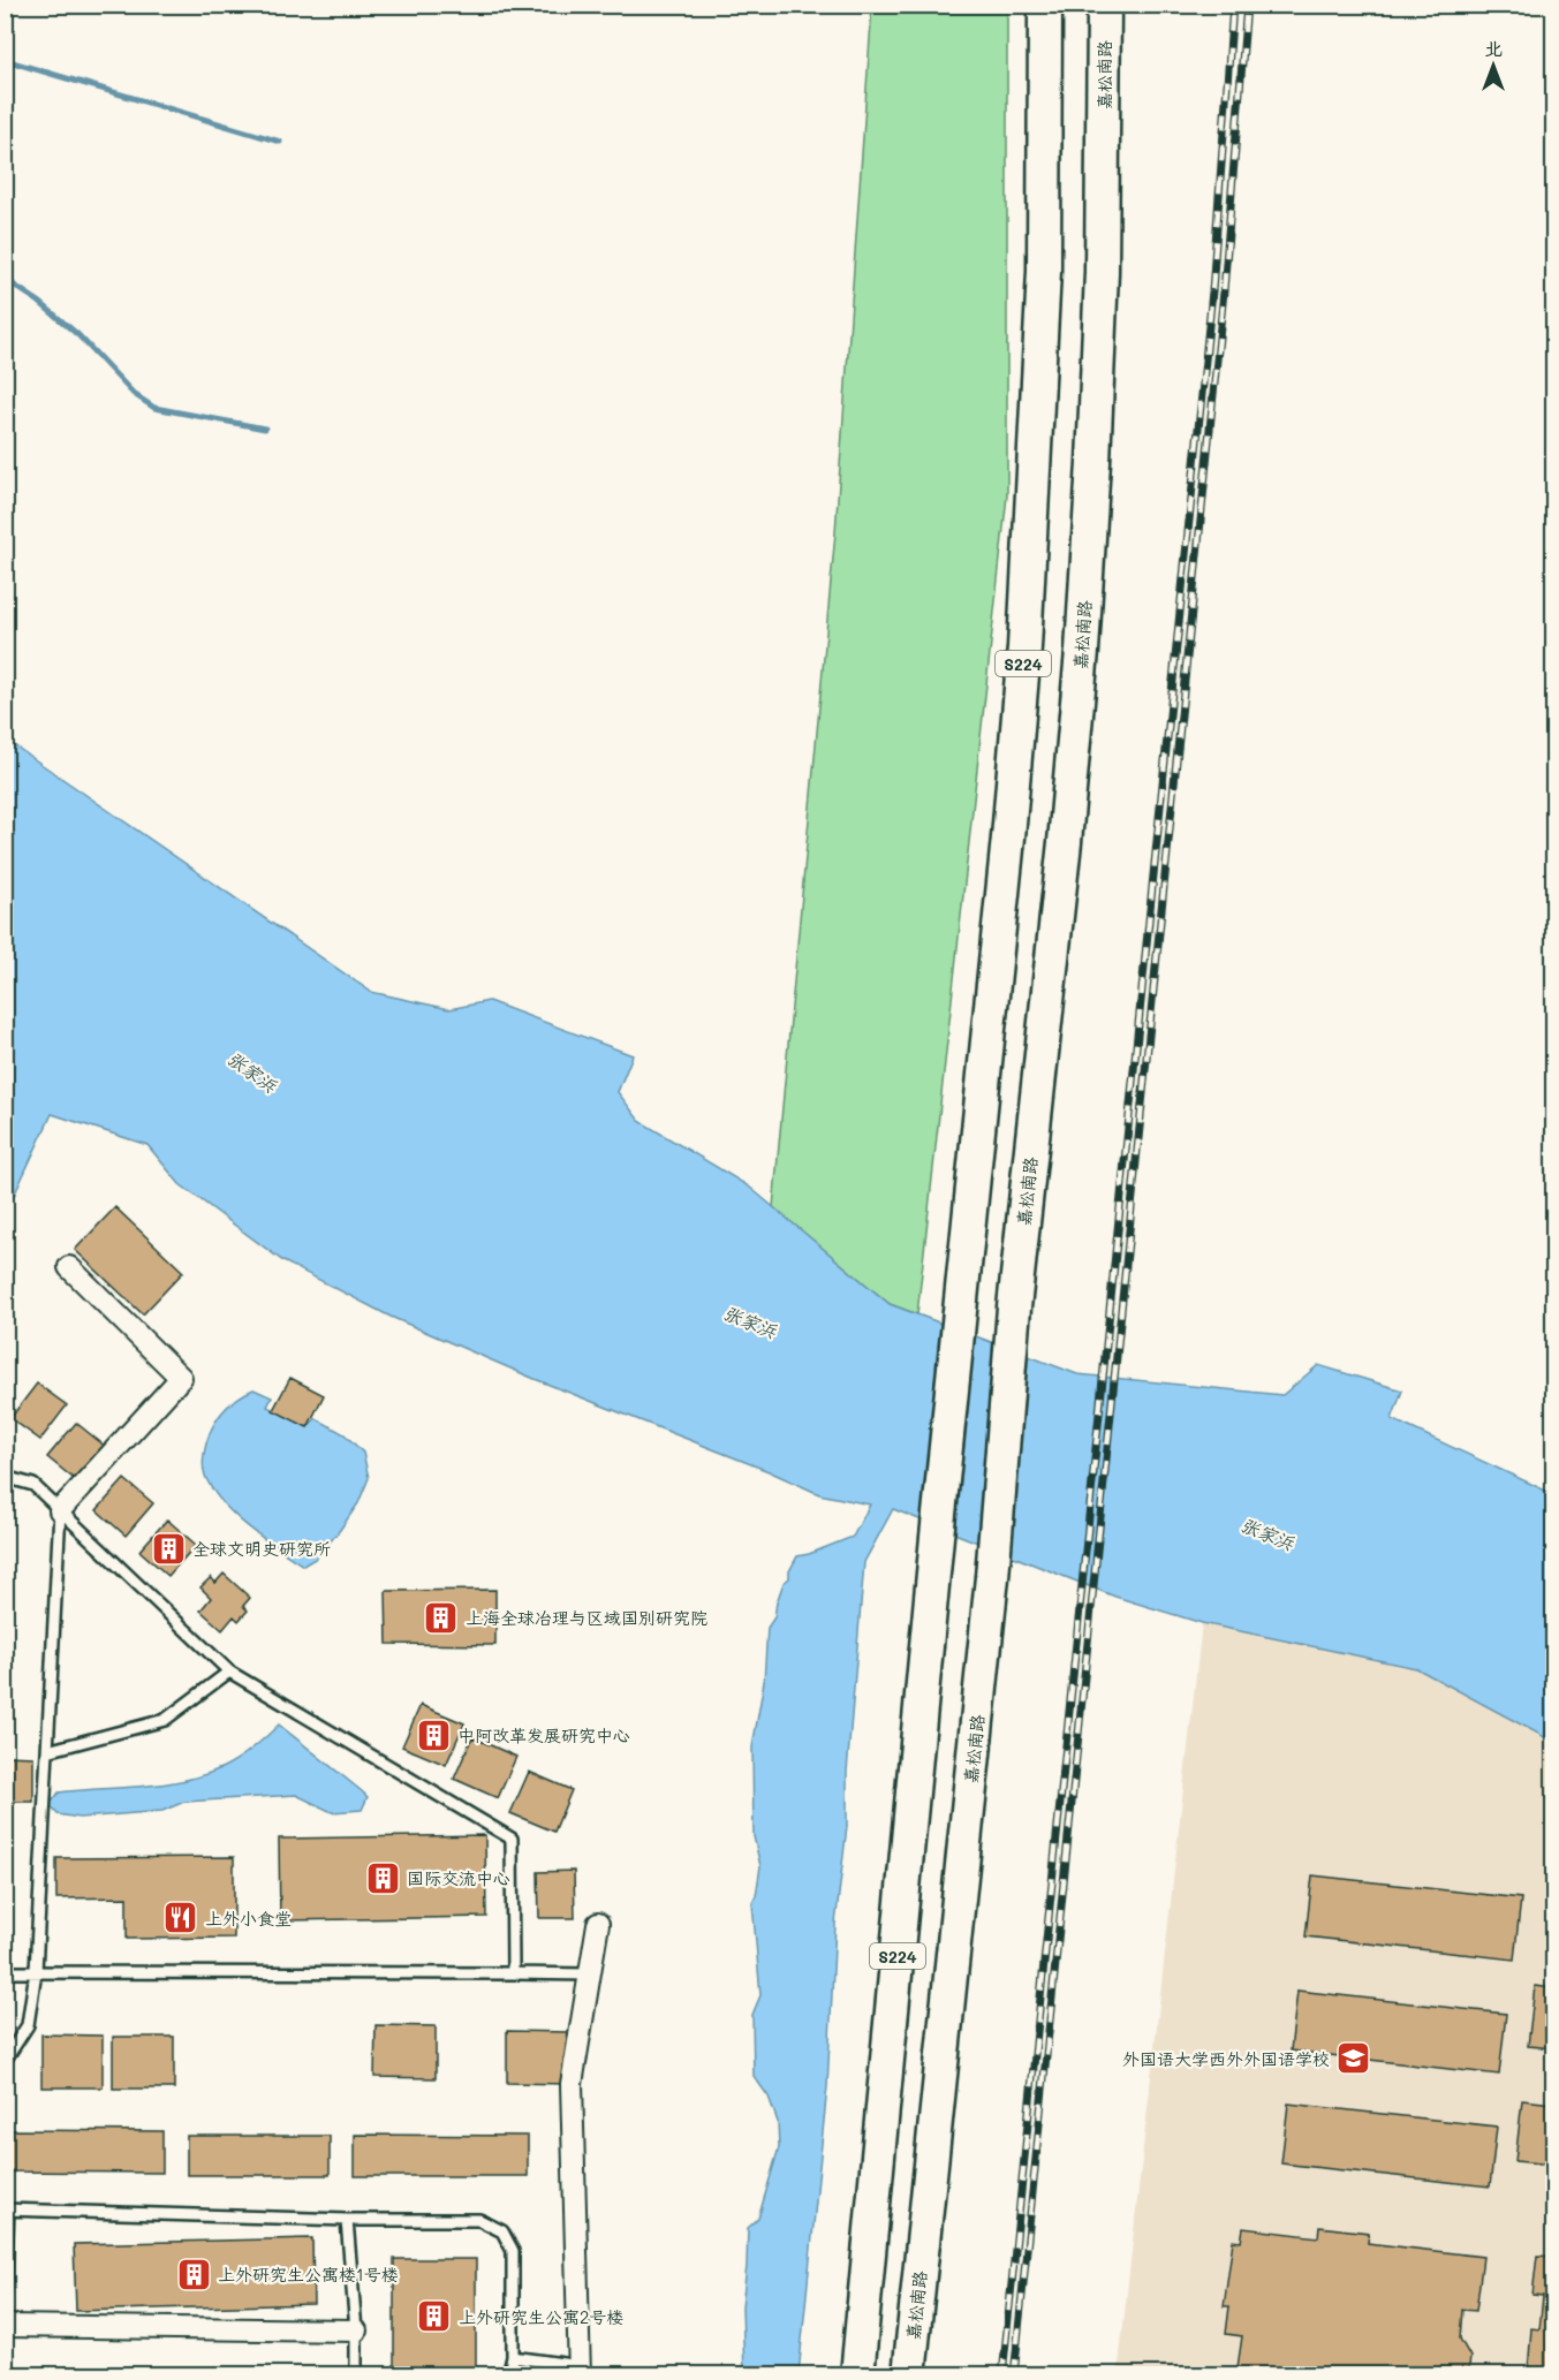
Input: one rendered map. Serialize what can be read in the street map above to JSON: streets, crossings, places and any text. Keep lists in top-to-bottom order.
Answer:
{
  "streets": {
    "main road": ["嘉松南路", "S224"]
  },
  "water": ["张家浜"],
  "places": {
    "building": [
      "全球文明史研究所",
      "上海全球冶理与区域国别研究院",
      "中阿改革发展研究中心",
      "国际交流中心",
      "上外研究生公寓楼1号楼",
      "上外研究生公寓2号楼"
    ],
    "restaurant": ["上外小食堂"],
    "school or university": ["外国语大学西外外国语学校"]
  },
  "north": "top"
}
